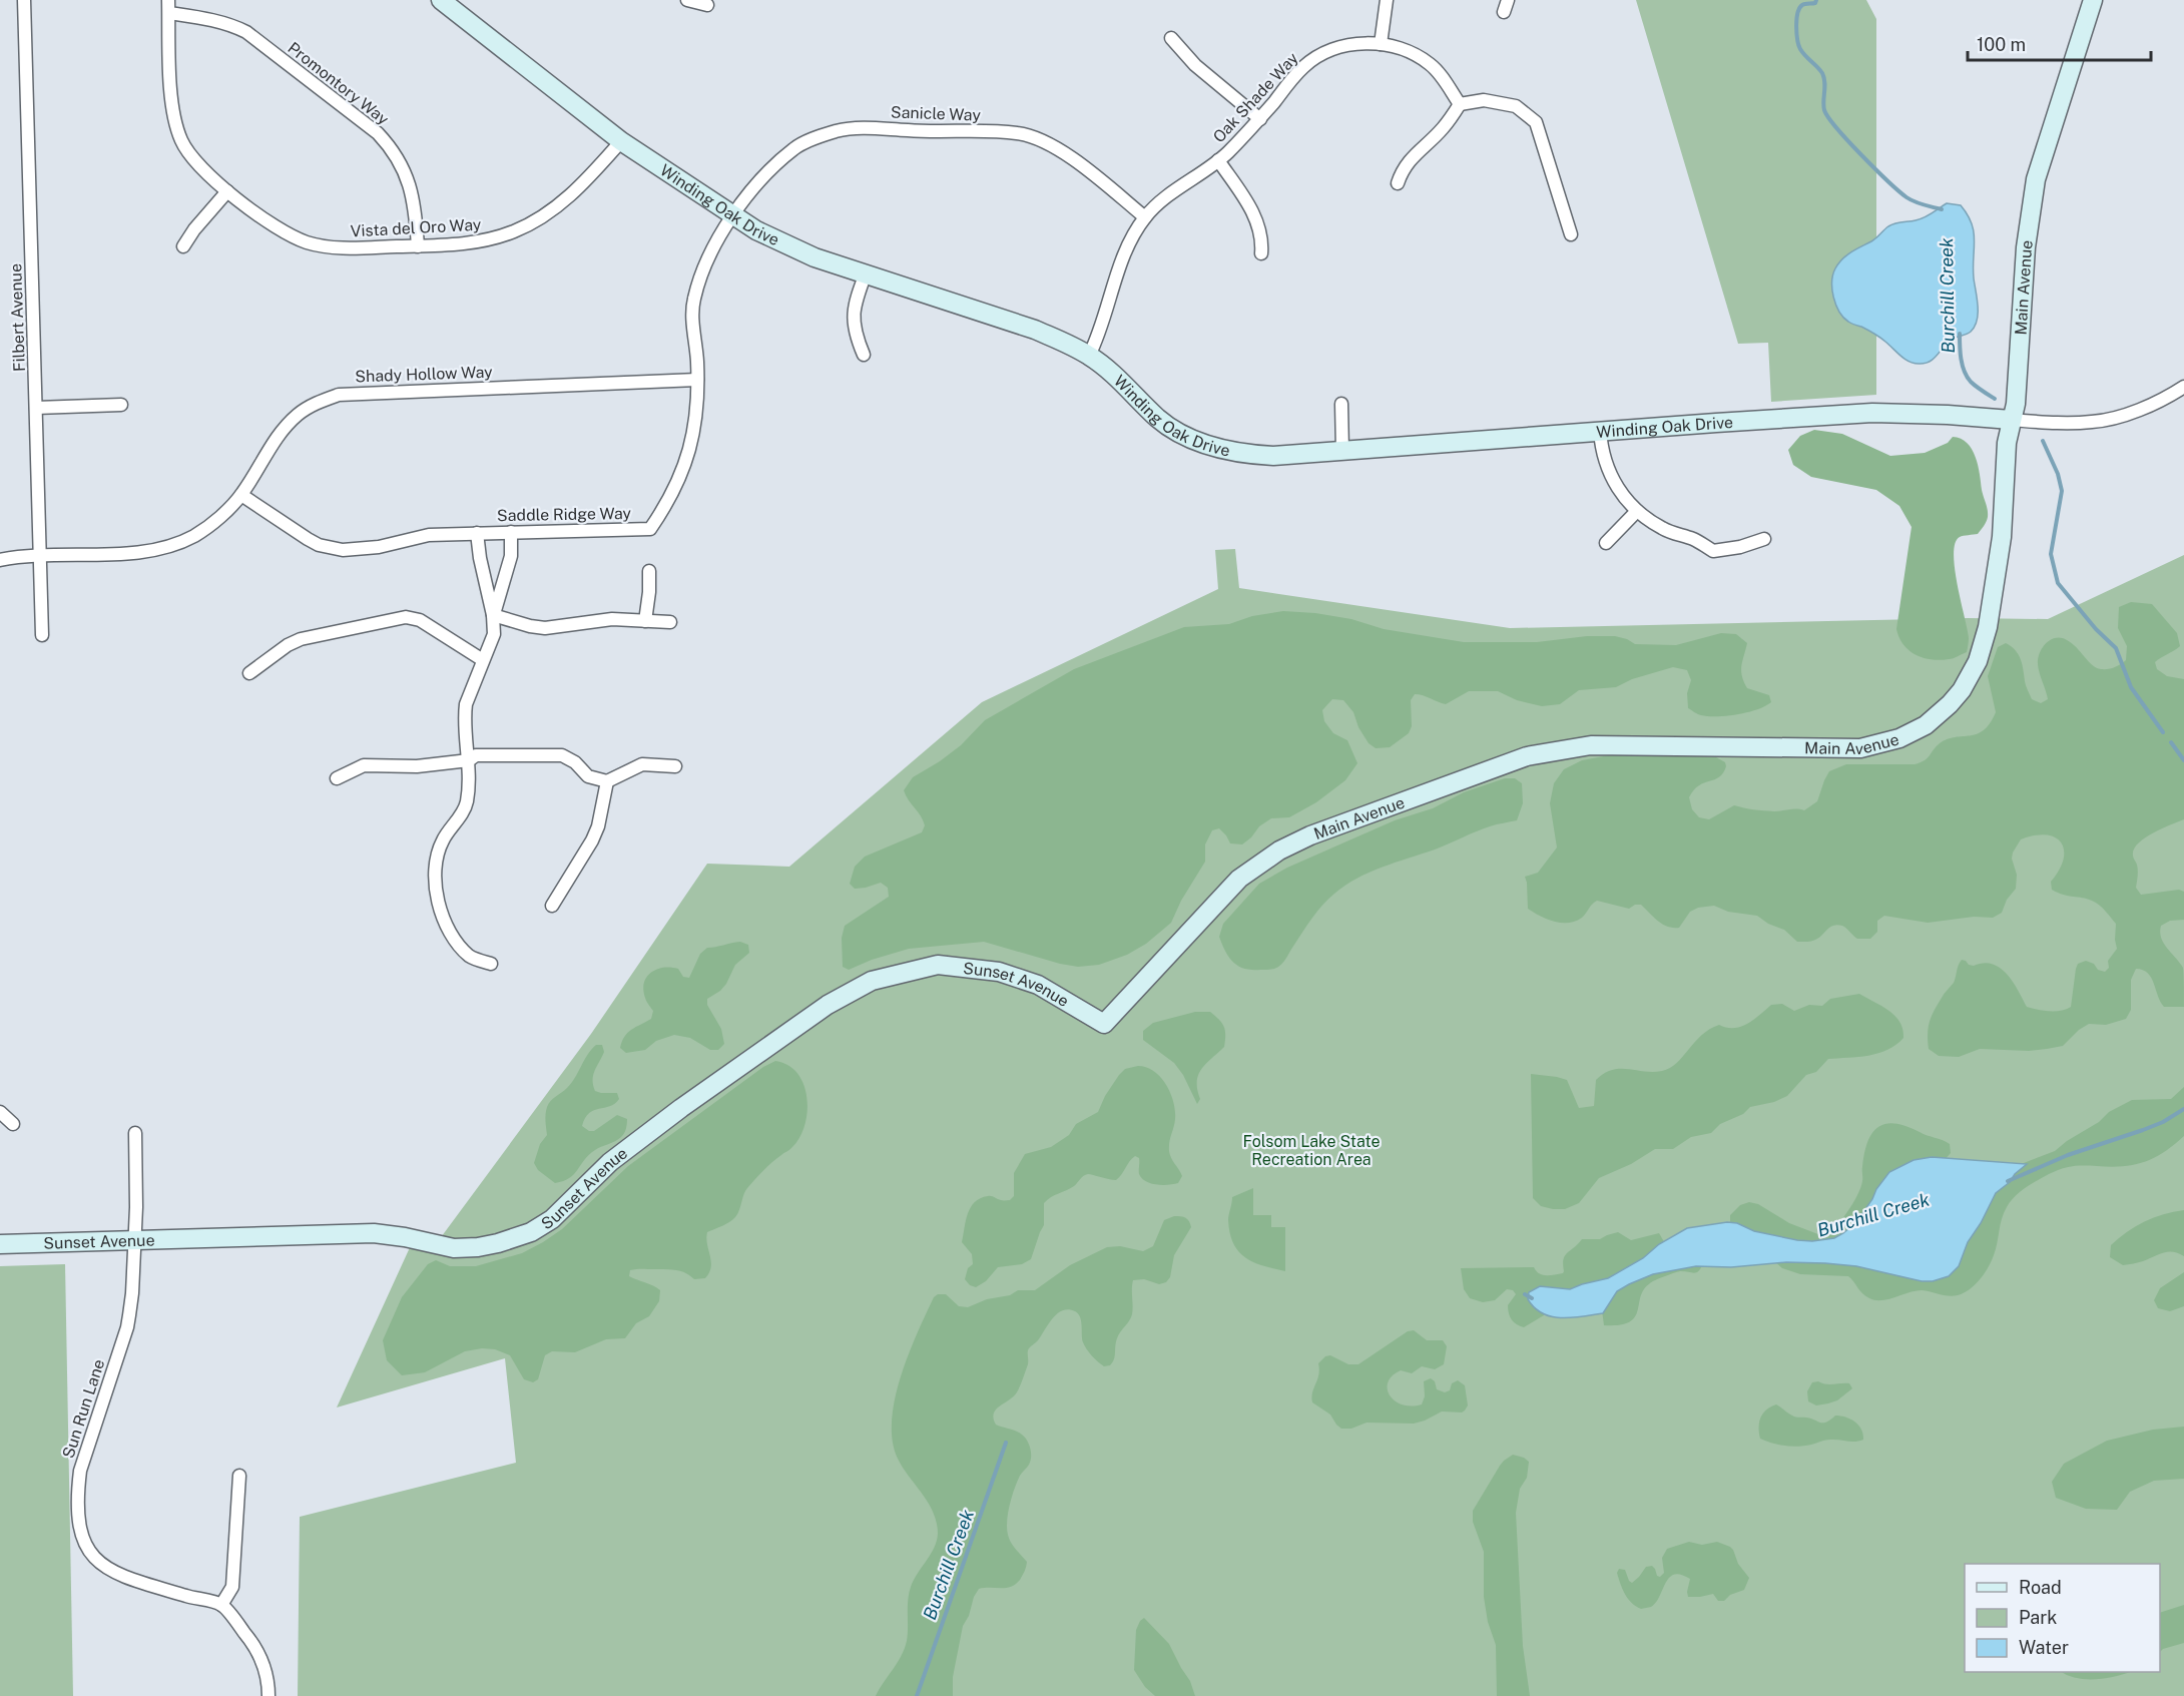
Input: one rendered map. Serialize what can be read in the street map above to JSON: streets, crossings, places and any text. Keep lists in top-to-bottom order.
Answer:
{
  "streets": {
    "street": [
      "Promontory Way",
      "Oak Shade Way",
      "Sanicle Way",
      "Winding Oak Drive",
      "Vista del Oro Way",
      "Main Avenue",
      "Filbert Avenue",
      "Shady Hollow Way",
      "Saddle Ridge Way",
      "Sunset Avenue",
      "Sun Run Lane"
    ]
  },
  "crossings": [
    ["Promontory Way", "Vista del Oro Way"],
    ["Oak Shade Way", "Sanicle Way"],
    ["Oak Shade Way", "Winding Oak Drive"],
    ["Sanicle Way", "Winding Oak Drive"],
    ["Sanicle Way", "Saddle Ridge Way"],
    ["Winding Oak Drive", "Vista del Oro Way"],
    ["Winding Oak Drive", "Main Avenue"],
    ["Winding Oak Drive", "Saddle Ridge Way"],
    ["Main Avenue", "Sunset Avenue"],
    ["Filbert Avenue", "Shady Hollow Way"],
    ["Shady Hollow Way", "Saddle Ridge Way"],
    ["Sunset Avenue", "Sun Run Lane"]
  ],
  "water": ["Burchill Creek"],
  "parks": ["Folsom Lake State Recreation Area"],
  "legend": ["Road", "Park", "Water"],
  "scale_bar": "100 m"
}
